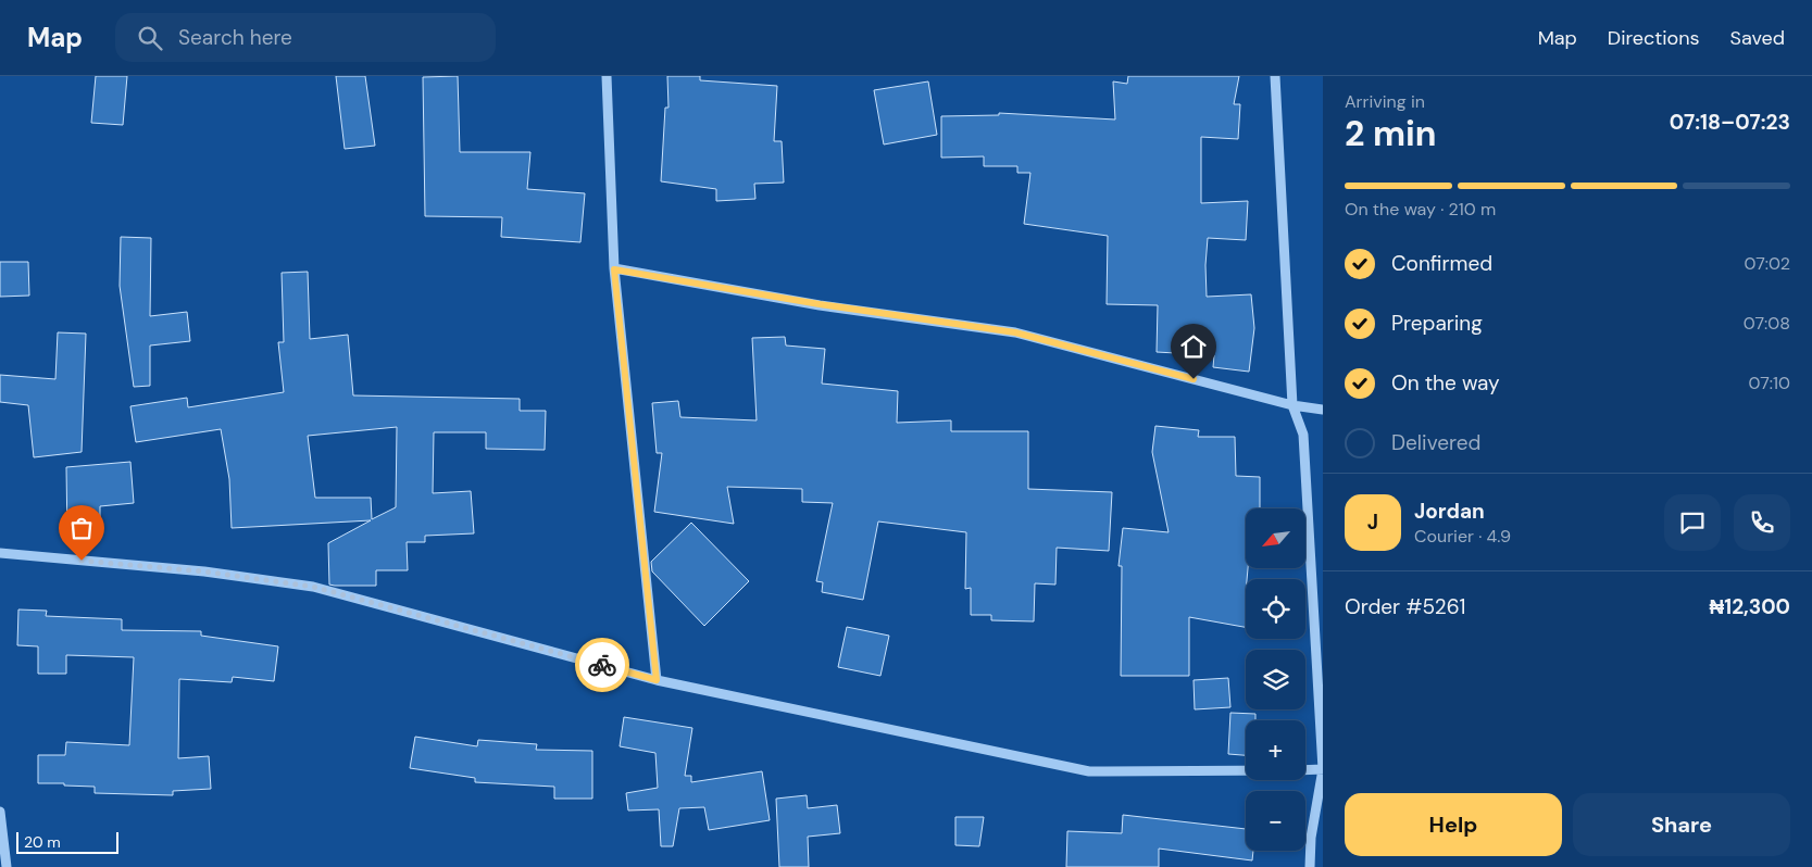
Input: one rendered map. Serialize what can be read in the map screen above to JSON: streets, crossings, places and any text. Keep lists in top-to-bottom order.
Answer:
{
  "scale_bar": "20 m",
  "north": "bottom left",
  "page": {
    "header": "Map",
    "search": "Search here",
    "nav": ["Map", "Directions", "Saved"],
    "heading": ["2 min", "Arriving in", "07:18–07:23"],
    "panel": [
      "Jordan",
      "Courier · 4.9",
      "Order #5261",
      "₦12,300"
    ],
    "bar": "On the way · 210 m",
    "list": [
      ["Confirmed", "07:02"],
      ["Preparing", "07:08"],
      ["On the way", "07:10"],
      "Delivered"
    ],
    "round": "J",
    "map_buttons": ["+", "−"],
    "buttons": ["Help", "Share"],
    "scale": "20 m"
  }
}
